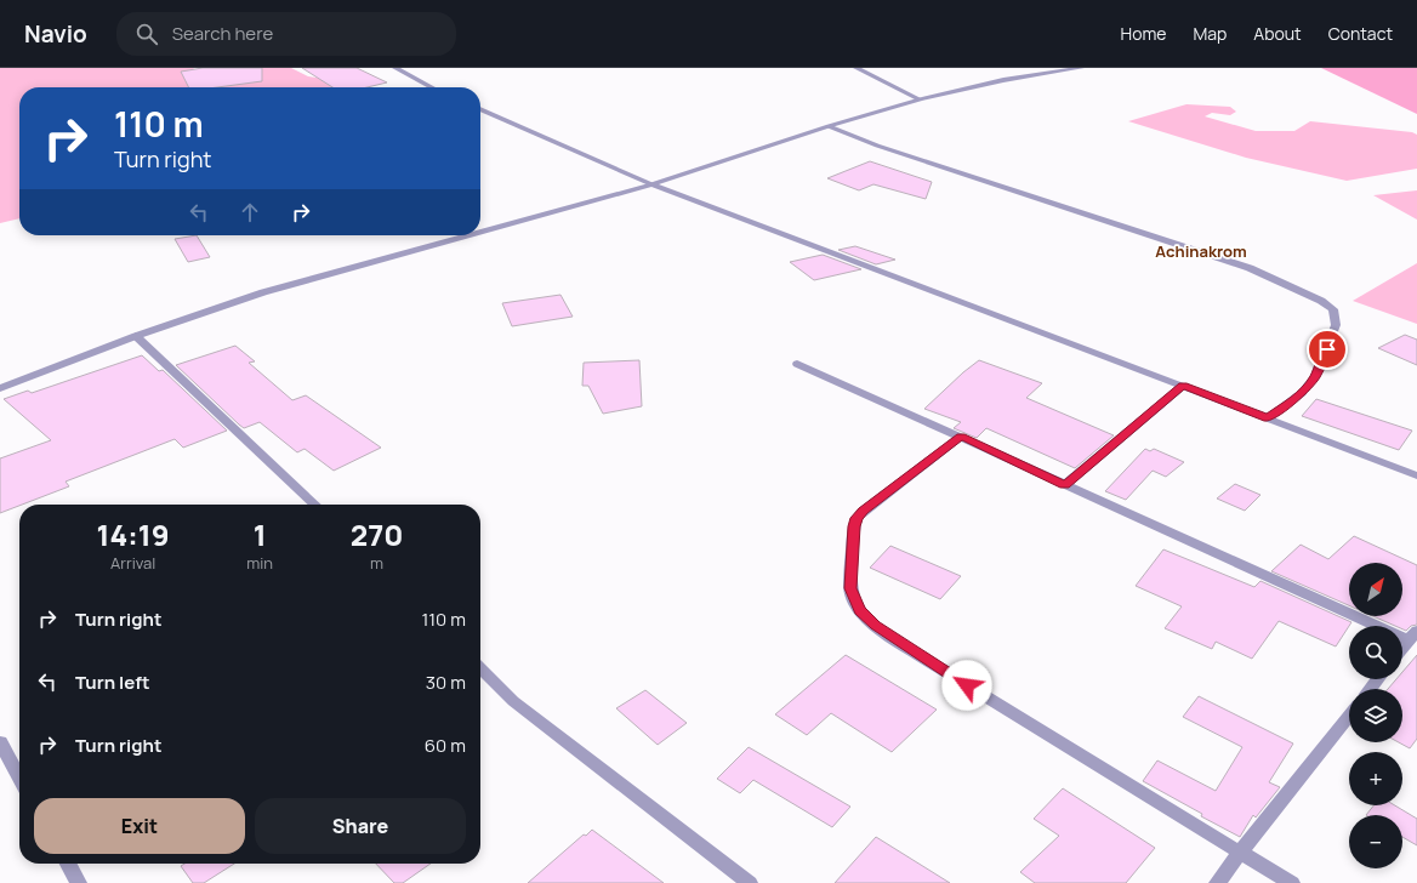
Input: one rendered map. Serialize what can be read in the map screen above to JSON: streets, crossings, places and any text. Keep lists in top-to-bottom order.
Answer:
{
  "districts": ["Achinakrom"],
  "north": "top right",
  "page": {
    "header": "Navio",
    "search": "Search here",
    "nav": [
      "Home",
      "Map",
      "About",
      "Contact"
    ],
    "turn": ["110 m", "Turn right"],
    "eta": [
      "14:19",
      "Arrival",
      "1",
      "min",
      "270",
      "m"
    ],
    "map_buttons": ["+", "−"],
    "list": [
      {
        "name": "Turn right",
        "value": "110 m"
      },
      {
        "name": "Turn left",
        "value": "30 m"
      },
      {
        "name": "Turn right",
        "value": "60 m"
      }
    ],
    "buttons": ["Exit", "Share"]
  }
}
